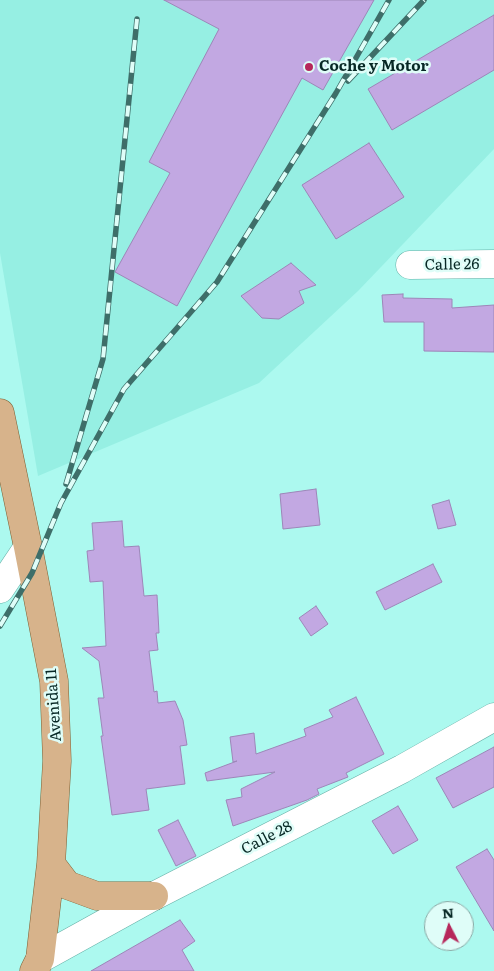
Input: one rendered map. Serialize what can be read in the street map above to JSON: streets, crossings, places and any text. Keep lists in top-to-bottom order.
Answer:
{
  "streets": {
    "main road": ["Avenida 11"],
    "street": ["Calle 26", "Calle 28"]
  },
  "crossings": [
    ["Avenida 11", "Calle 28"]
  ],
  "places": ["Coche y Motor"],
  "north": "top"
}
